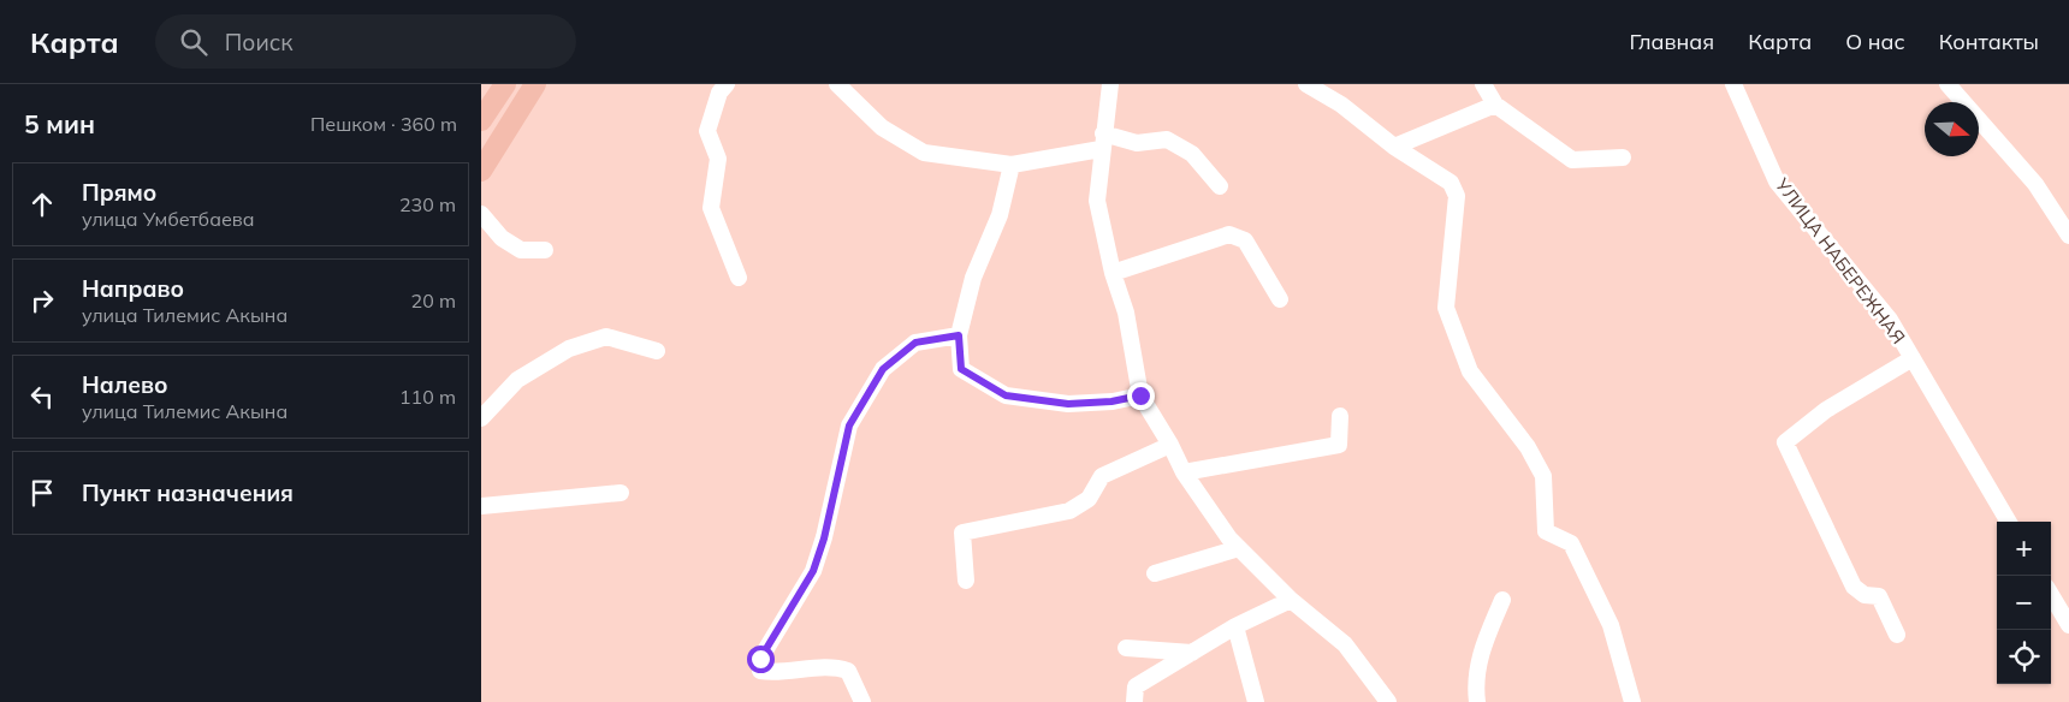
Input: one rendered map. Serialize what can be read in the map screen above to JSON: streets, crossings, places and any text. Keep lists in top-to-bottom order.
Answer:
{
  "streets": {
    "street": ["УЛИЦА НАБЕРЕЖНАЯ"]
  },
  "north": "right",
  "page": {
    "header": "Карта",
    "search": "Поиск",
    "nav": [
      "Главная",
      "Карта",
      "О нас",
      "Контакты"
    ],
    "heading": ["5 мин", "Пешком · 360 m"],
    "list": [
      ["Прямо", "улица Умбетбаева", "230 m"],
      ["Направо", "улица Тилемис Акына", "20 m"],
      ["Налево", "улица Тилемис Акына", "110 m"],
      "Пункт назначения"
    ],
    "map_buttons": ["+", "−"]
  }
}
